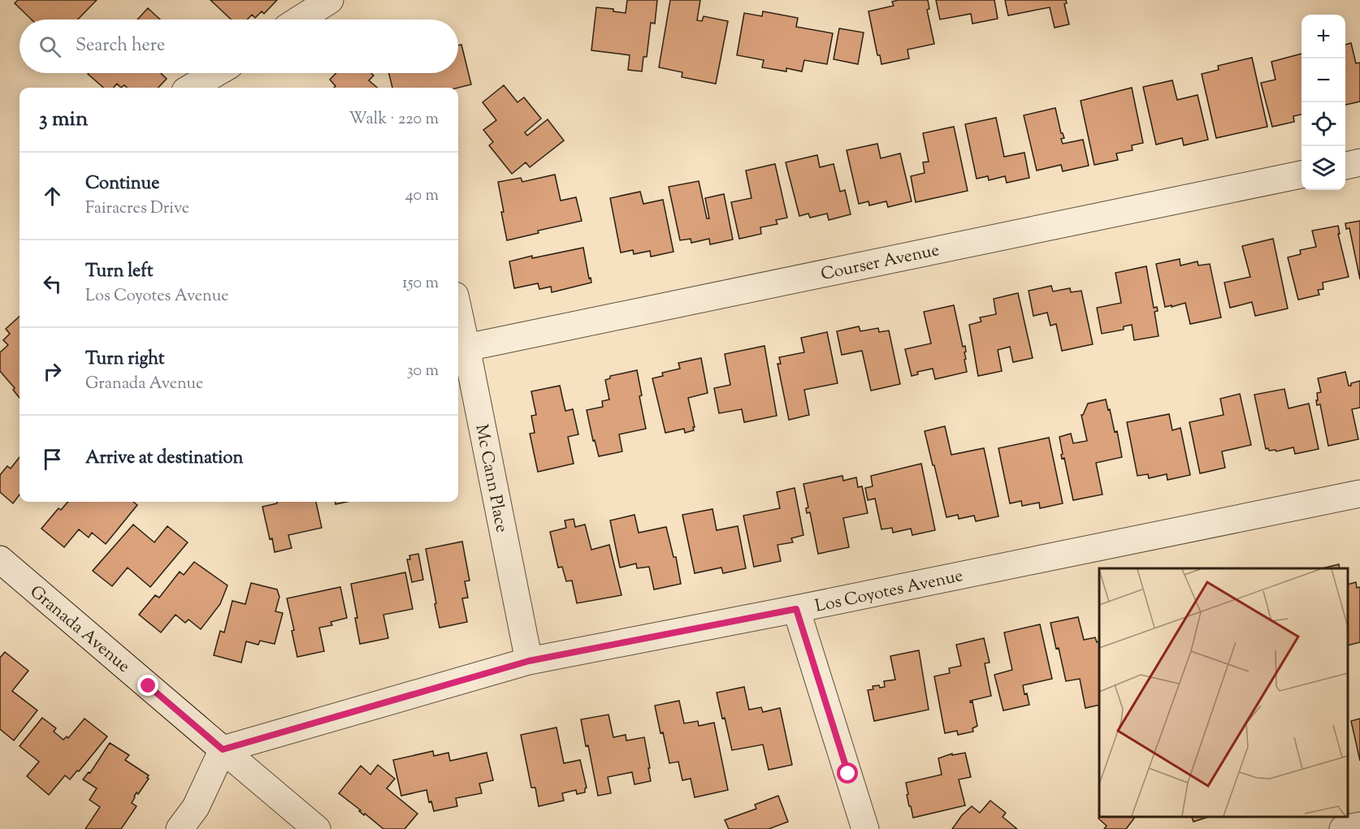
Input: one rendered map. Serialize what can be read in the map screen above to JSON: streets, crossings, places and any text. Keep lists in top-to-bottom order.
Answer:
{
  "streets": {
    "street": [
      "Courser Avenue",
      "Mc Cann Place",
      "Los Coyotes Avenue",
      "Granada Avenue"
    ]
  },
  "crossings": [
    ["Courser Avenue", "Mc Cann Place"],
    ["Mc Cann Place", "Los Coyotes Avenue"],
    ["Los Coyotes Avenue", "Granada Avenue"]
  ],
  "page": {
    "map_buttons": ["+", "−"],
    "search": "Search here",
    "heading": ["3 min", "Walk · 220 m"],
    "list": [
      ["Continue", "Fairacres Drive", "40 m"],
      ["Turn left", "Los Coyotes Avenue", "150 m"],
      ["Turn right", "Granada Avenue", "30 m"],
      "Arrive at destination"
    ]
  }
}
